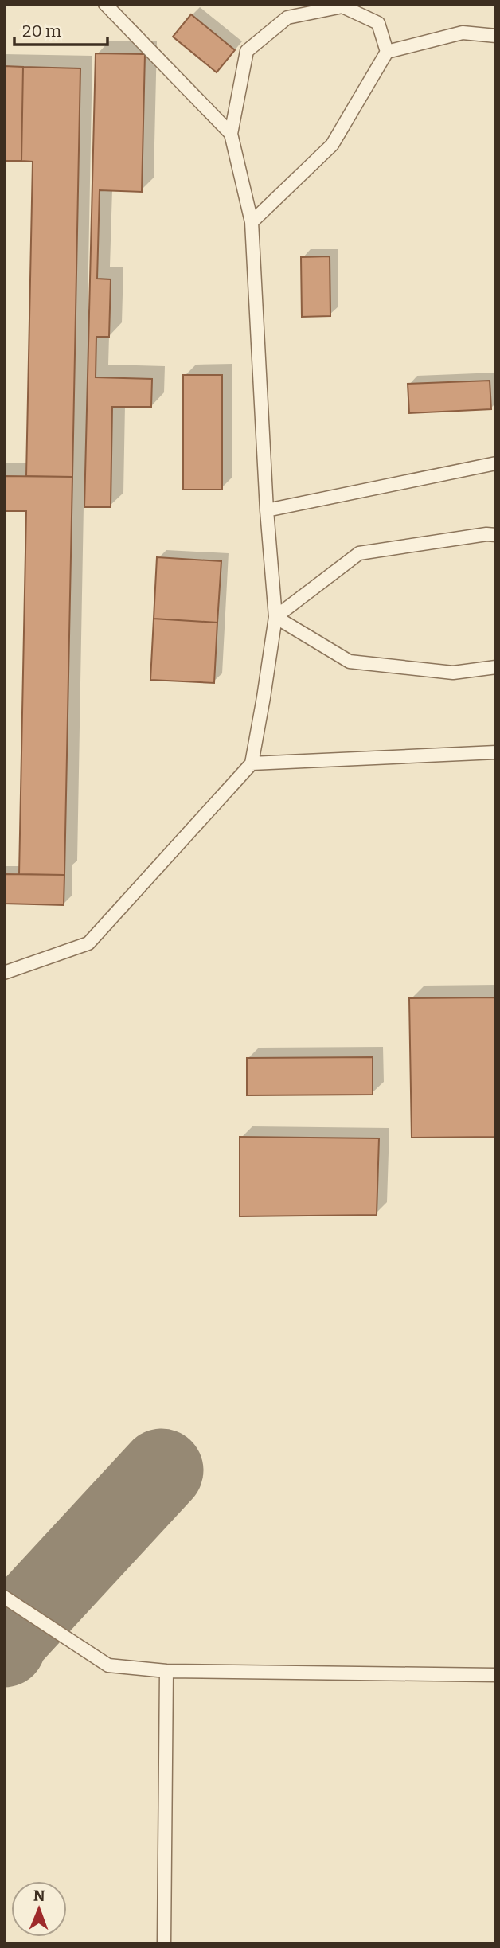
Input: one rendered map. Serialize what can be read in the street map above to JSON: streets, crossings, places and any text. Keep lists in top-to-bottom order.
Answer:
{
  "scale_bar": "20 m",
  "north": "top"
}
